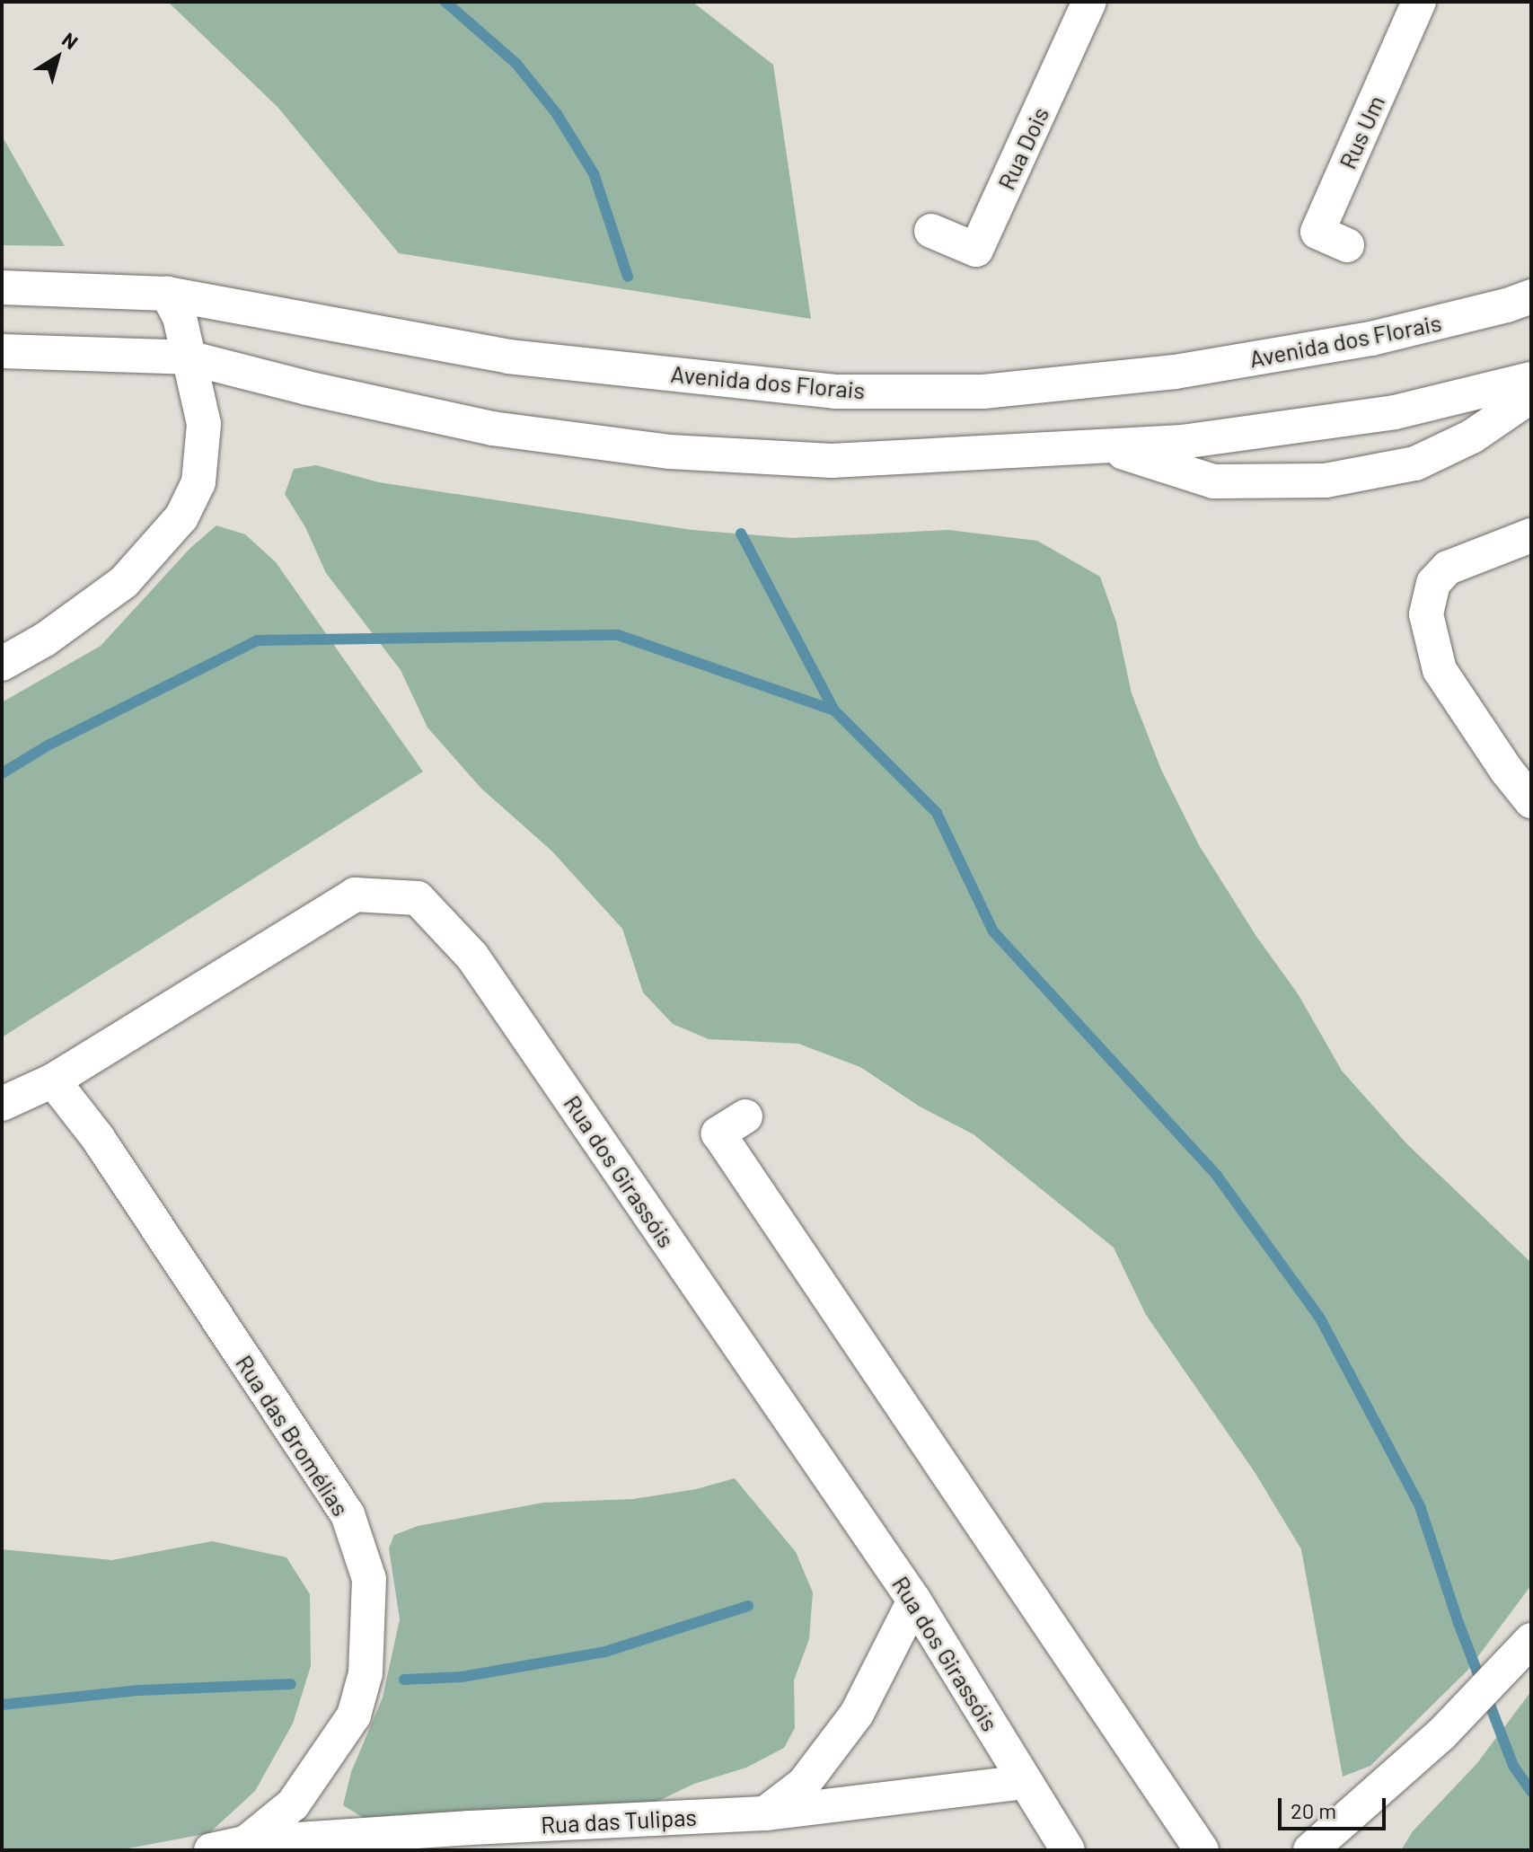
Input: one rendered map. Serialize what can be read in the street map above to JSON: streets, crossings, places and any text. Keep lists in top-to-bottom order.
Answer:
{
  "streets": {
    "street": [
      "Rus Um",
      "Rua Dois",
      "Avenida dos Florais",
      "Rua dos Girassóis",
      "Rua das Bromélias",
      "Rua das Tulipas"
    ]
  },
  "crossings": [
    ["Rua dos Girassóis", "Rua das Bromélias"],
    ["Rua dos Girassóis", "Rua das Tulipas"],
    ["Rua das Bromélias", "Rua das Tulipas"]
  ],
  "scale_bar": "20 m",
  "north": "top right"
}
